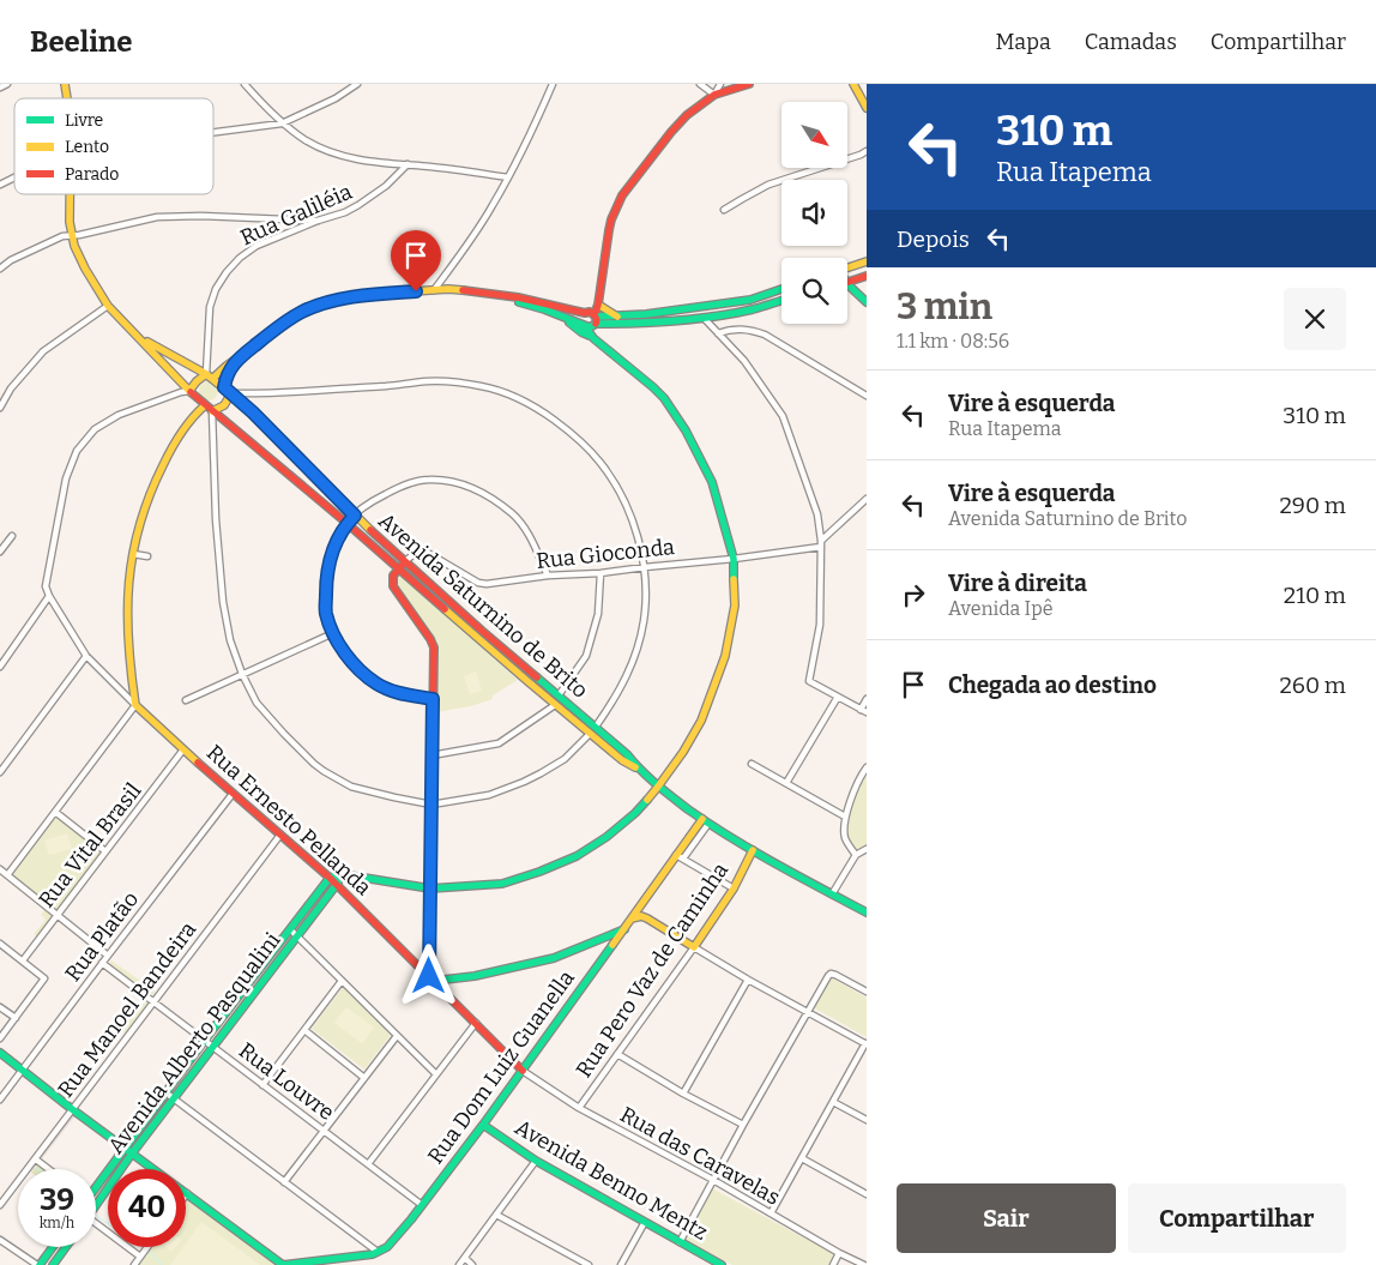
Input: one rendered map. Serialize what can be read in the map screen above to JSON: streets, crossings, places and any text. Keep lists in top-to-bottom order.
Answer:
{
  "streets": {
    "main road": [
      "Avenida Saturnino de Brito",
      "Rua Ernesto Pellanda",
      "Rua Pero Vaz de Caminha",
      "Avenida Alberto Pasqualini",
      "Rua Dom Luiz Guanella",
      "Avenida Benno Mentz"
    ],
    "street": [
      "Rua Galiléia",
      "Rua Gioconda",
      "Rua Vital Brasil",
      "Rua Platão",
      "Rua Manoel Bandeira",
      "Rua Louvre",
      "Rua das Caravelas"
    ]
  },
  "crossings": [
    ["Rua Galiléia", "Avenida Saturnino de Brito"],
    ["Rua Gioconda", "Avenida Saturnino de Brito"],
    ["Avenida Saturnino de Brito", "Rua Ernesto Pellanda"],
    ["Avenida Saturnino de Brito", "Rua Pero Vaz de Caminha"],
    ["Avenida Saturnino de Brito", "Rua Dom Luiz Guanella"],
    ["Rua Ernesto Pellanda", "Rua Vital Brasil"],
    ["Rua Ernesto Pellanda", "Rua Platão"],
    ["Rua Ernesto Pellanda", "Rua Manoel Bandeira"],
    ["Rua Ernesto Pellanda", "Avenida Alberto Pasqualini"],
    ["Rua Ernesto Pellanda", "Rua Dom Luiz Guanella"],
    ["Rua Ernesto Pellanda", "Rua das Caravelas"],
    ["Rua Platão", "Rua Louvre"],
    ["Rua Pero Vaz de Caminha", "Rua das Caravelas"],
    ["Rua Manoel Bandeira", "Rua Louvre"],
    ["Avenida Alberto Pasqualini", "Rua Louvre"],
    ["Rua Dom Luiz Guanella", "Rua Louvre"],
    ["Rua Dom Luiz Guanella", "Rua das Caravelas"],
    ["Rua Dom Luiz Guanella", "Avenida Benno Mentz"]
  ],
  "legend": ["Livre", "Lento", "Parado"],
  "north": "bottom right",
  "page": {
    "header": "Beeline",
    "nav": ["Mapa", "Camadas", "Compartilhar"],
    "turn": ["310 m", "Rua Itapema"],
    "then": "Depois",
    "heading": ["3 min", "1.1 km · 08:56"],
    "list": [
      {
        "name": "Vire à esquerda",
        "note": "Rua Itapema",
        "value": "310 m"
      },
      {
        "name": "Vire à esquerda",
        "note": "Avenida Saturnino de Brito",
        "value": "290 m"
      },
      {
        "name": "Vire à direita",
        "note": "Avenida Ipê",
        "value": "210 m"
      },
      {
        "name": "Chegada ao destino",
        "value": "260 m"
      }
    ],
    "speed": "39 km/h",
    "limit": "40",
    "buttons": ["Sair", "Compartilhar"]
  }
}
